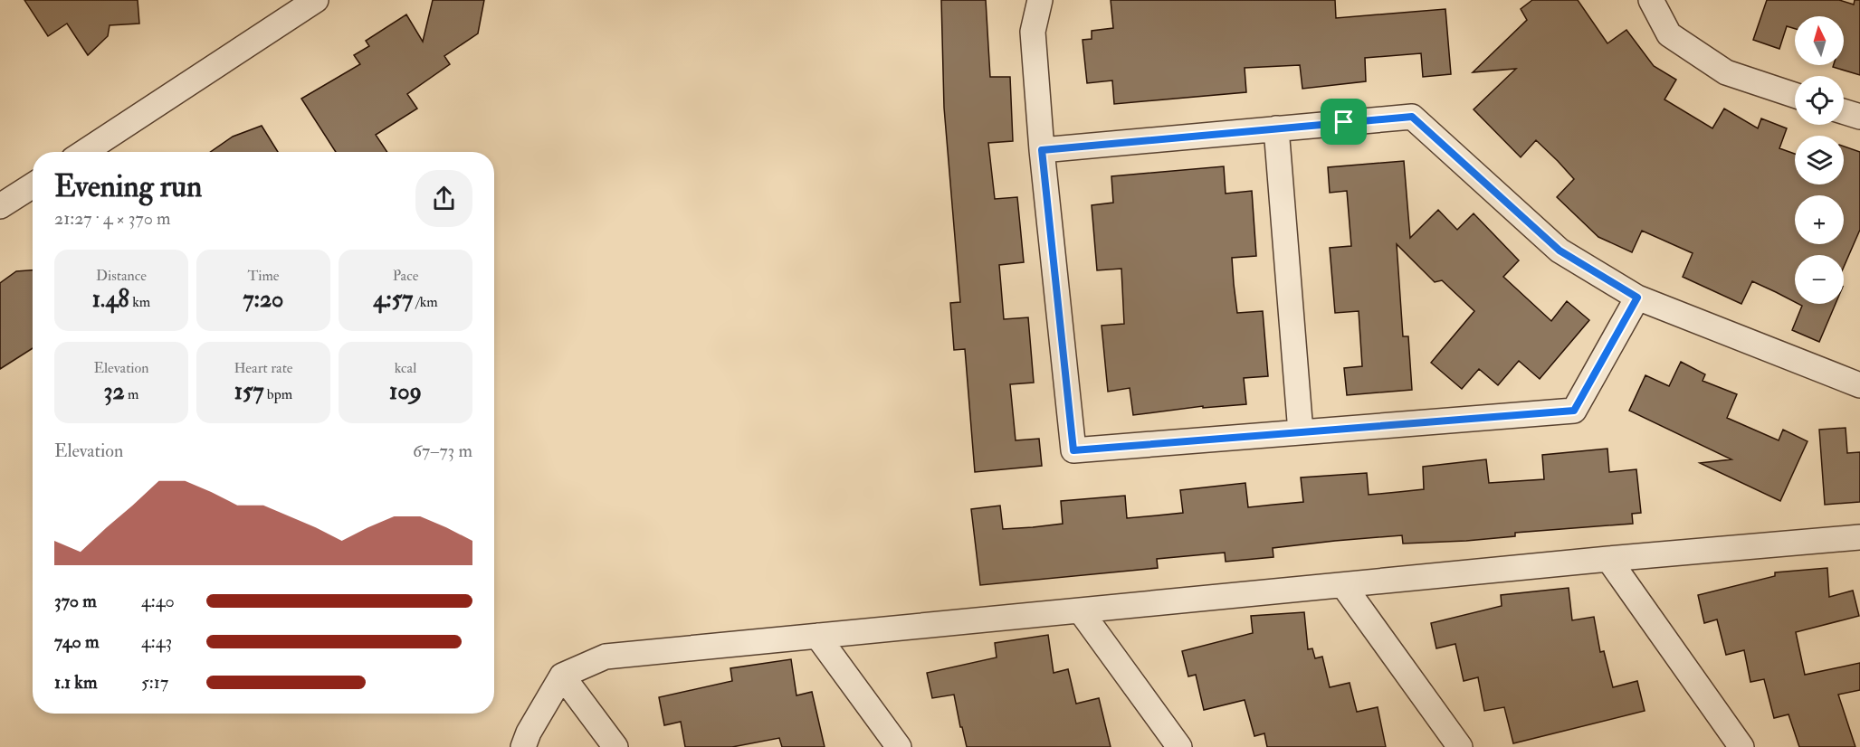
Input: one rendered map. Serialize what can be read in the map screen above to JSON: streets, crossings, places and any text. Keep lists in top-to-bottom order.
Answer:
{
  "north": "top",
  "page": {
    "map_buttons": ["+", "−"],
    "heading": ["Evening run", "21:27 · 4 × 370 m"],
    "stats": [
      ["Distance", "1.48 km"],
      ["Time", "7:20"],
      ["Pace", "4:57 /km"],
      ["Elevation", "32 m"],
      ["Heart rate", "157 bpm"],
      ["kcal", "109"]
    ],
    "chart": ["Elevation", "67–73 m"],
    "list": [
      {
        "name": "370 m",
        "note": "4:40"
      },
      {
        "name": "740 m",
        "note": "4:43"
      },
      {
        "name": "1.1 km",
        "note": "5:17"
      }
    ]
  }
}
